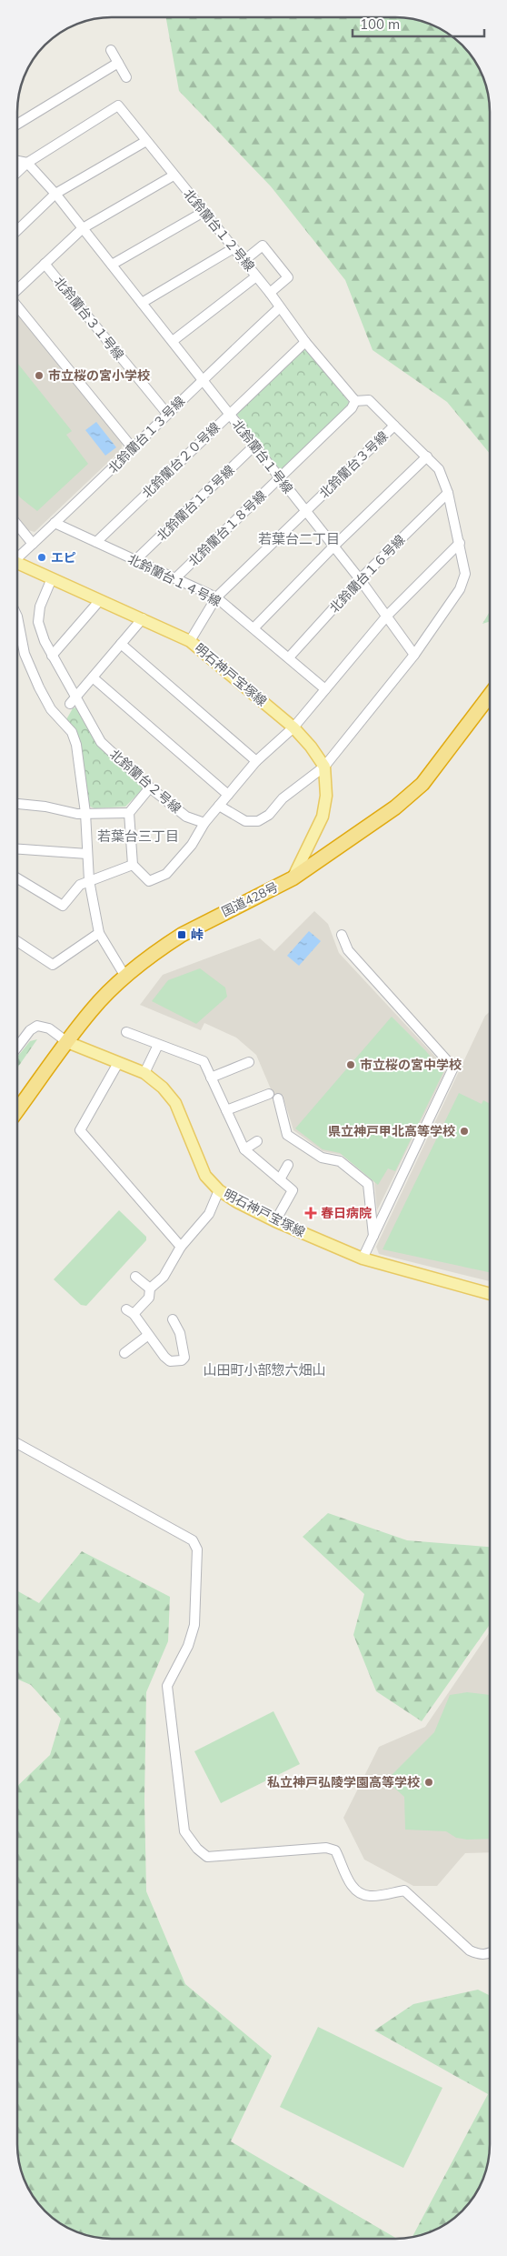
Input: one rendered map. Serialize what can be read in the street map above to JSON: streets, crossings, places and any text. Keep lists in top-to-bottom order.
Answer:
{
  "streets": {
    "highway": ["国道428号"],
    "main road": ["明石神戸宝塚線"],
    "street": [
      "北鈴蘭台１２号線",
      "北鈴蘭台３１号線",
      "北鈴蘭台１３号線",
      "北鈴蘭台１号線",
      "北鈴蘭台２０号線",
      "北鈴蘭台３号線",
      "北鈴蘭台１９号線",
      "北鈴蘭台１８号線",
      "北鈴蘭台１６号線",
      "北鈴蘭台１４号線",
      "北鈴蘭台２号線"
    ]
  },
  "crossings": [
    ["北鈴蘭台１２号線", "北鈴蘭台１３号線"],
    ["北鈴蘭台１２号線", "北鈴蘭台１号線"],
    ["北鈴蘭台１２号線", "北鈴蘭台２０号線"],
    ["北鈴蘭台１２号線", "北鈴蘭台１８号線"],
    ["北鈴蘭台３１号線", "北鈴蘭台１３号線"],
    ["北鈴蘭台１３号線", "北鈴蘭台１号線"],
    ["北鈴蘭台１３号線", "北鈴蘭台１４号線"],
    ["北鈴蘭台１号線", "北鈴蘭台２０号線"],
    ["北鈴蘭台１号線", "北鈴蘭台３号線"],
    ["北鈴蘭台１号線", "北鈴蘭台１９号線"],
    ["北鈴蘭台１号線", "北鈴蘭台１８号線"],
    ["北鈴蘭台１号線", "北鈴蘭台１６号線"],
    ["北鈴蘭台２０号線", "北鈴蘭台１４号線"],
    ["北鈴蘭台３号線", "北鈴蘭台１６号線"],
    ["北鈴蘭台３号線", "北鈴蘭台１４号線"],
    ["北鈴蘭台３号線", "明石神戸宝塚線"],
    ["北鈴蘭台１９号線", "北鈴蘭台１４号線"],
    ["北鈴蘭台１８号線", "北鈴蘭台１４号線"],
    ["北鈴蘭台１６号線", "北鈴蘭台１４号線"],
    ["明石神戸宝塚線", "北鈴蘭台２号線"],
    ["明石神戸宝塚線", "国道428号"]
  ],
  "districts": ["若葉台二丁目", "若葉台三丁目", "山田町小部惣六畑山"],
  "places": {
    "other": [
      "市立桜の宮小学校",
      "エピ",
      "市立桜の宮中学校",
      "県立神戸甲北高等学校",
      "私立神戸弘陵学園高等学校"
    ],
    "transit": ["峠"],
    "health": ["春日病院"]
  },
  "scale_bar": "100 m"
}
